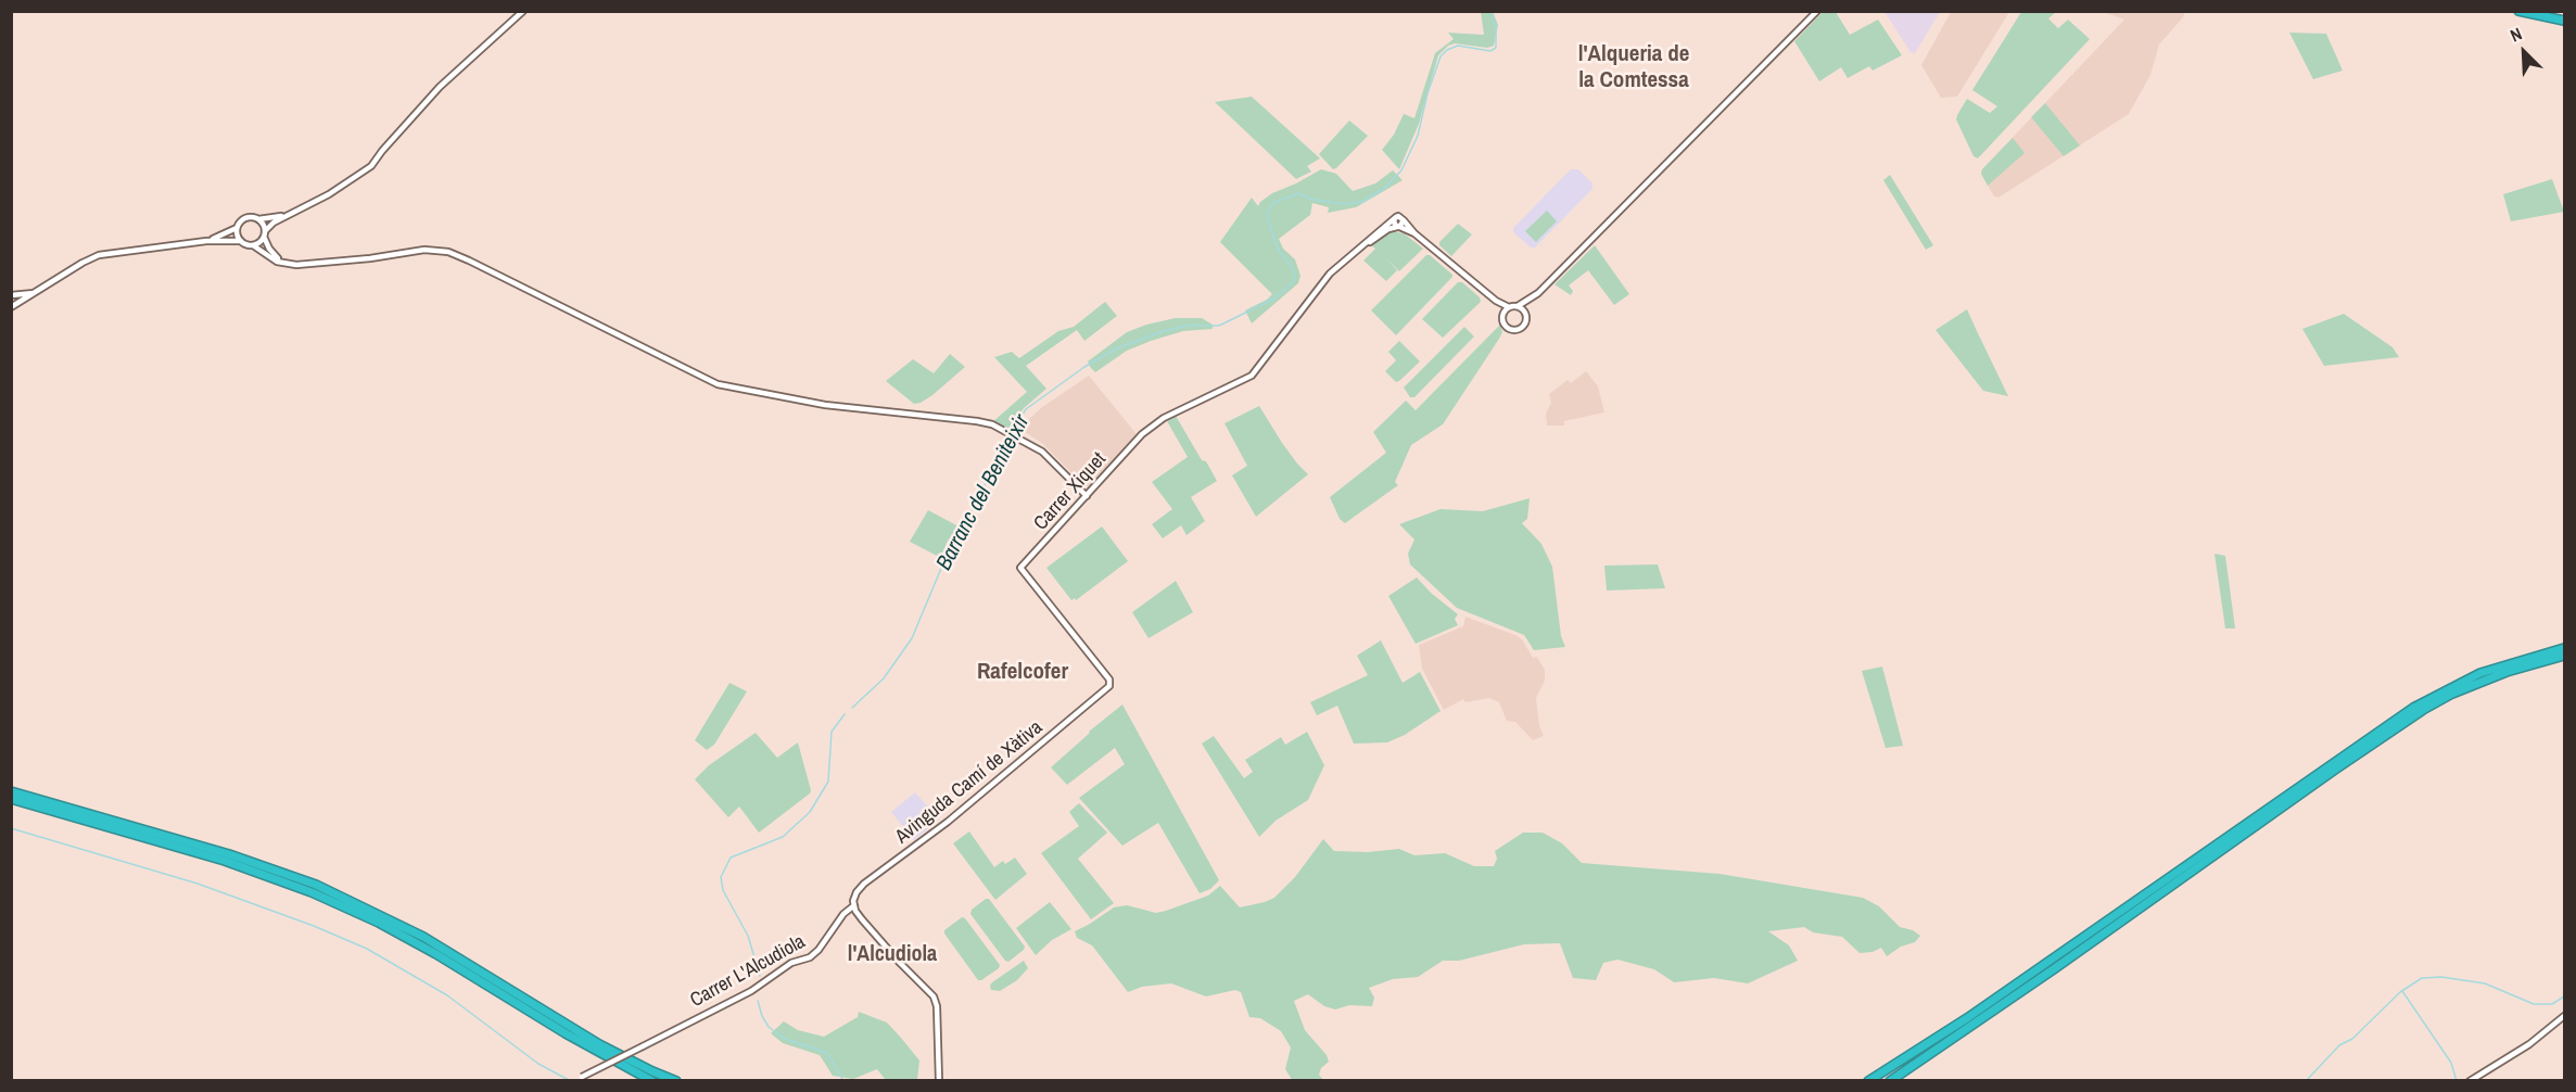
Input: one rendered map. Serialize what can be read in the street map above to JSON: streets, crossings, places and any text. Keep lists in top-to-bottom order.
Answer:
{
  "streets": {
    "street": ["Carrer Xiquet", "Avinguda Camí de Xàtiva", "Carrer L'Alcudiola"]
  },
  "crossings": [
    ["Carrer Xiquet", "Avinguda Camí de Xàtiva"],
    ["Avinguda Camí de Xàtiva", "Carrer L'Alcudiola"]
  ],
  "districts": ["l'Alqueria de la Comtessa", "Rafelcofer", "l'Alcudiola"],
  "water": ["Barranc del Beniteixir"],
  "north": "top left"
}
